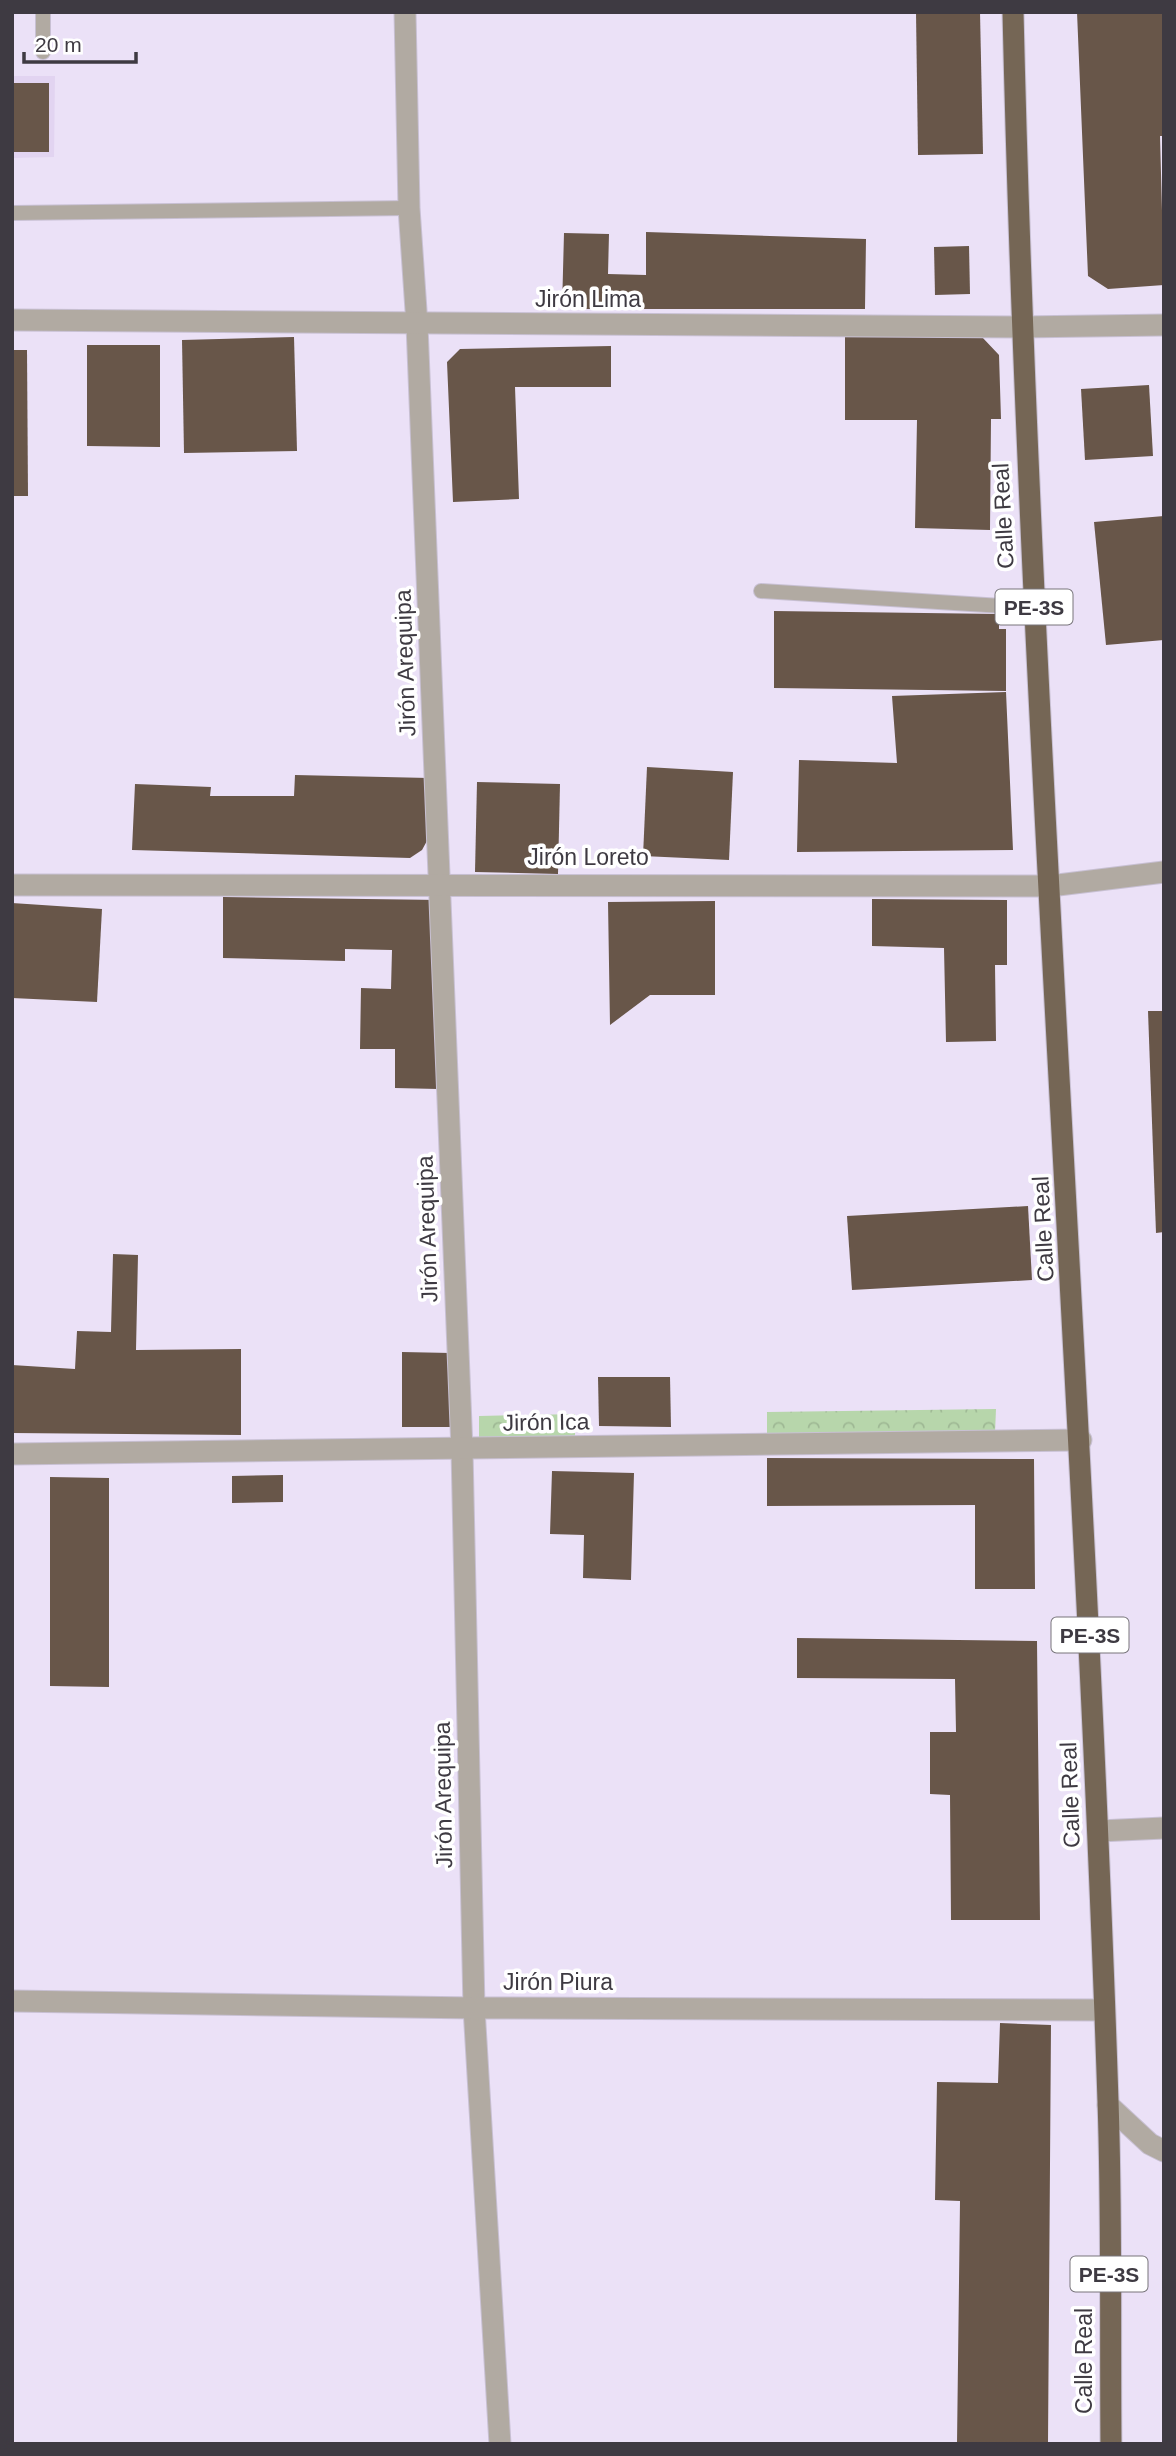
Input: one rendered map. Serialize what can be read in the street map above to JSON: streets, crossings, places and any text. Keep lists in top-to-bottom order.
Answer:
{
  "streets": {
    "highway": ["Calle Real", "PE-3S"],
    "street": [
      "Jirón Lima",
      "Jirón Arequipa",
      "Jirón Loreto",
      "Jirón Ica",
      "Jirón Piura"
    ]
  },
  "crossings": [
    ["Jirón Lima", "Calle Real"],
    ["Jirón Lima", "Jirón Arequipa"],
    ["Calle Real", "Jirón Loreto"],
    ["Calle Real", "Jirón Ica"],
    ["Calle Real", "Jirón Piura"],
    ["Jirón Arequipa", "Jirón Loreto"],
    ["Jirón Arequipa", "Jirón Ica"],
    ["Jirón Arequipa", "Jirón Piura"]
  ],
  "scale_bar": "20 m"
}
